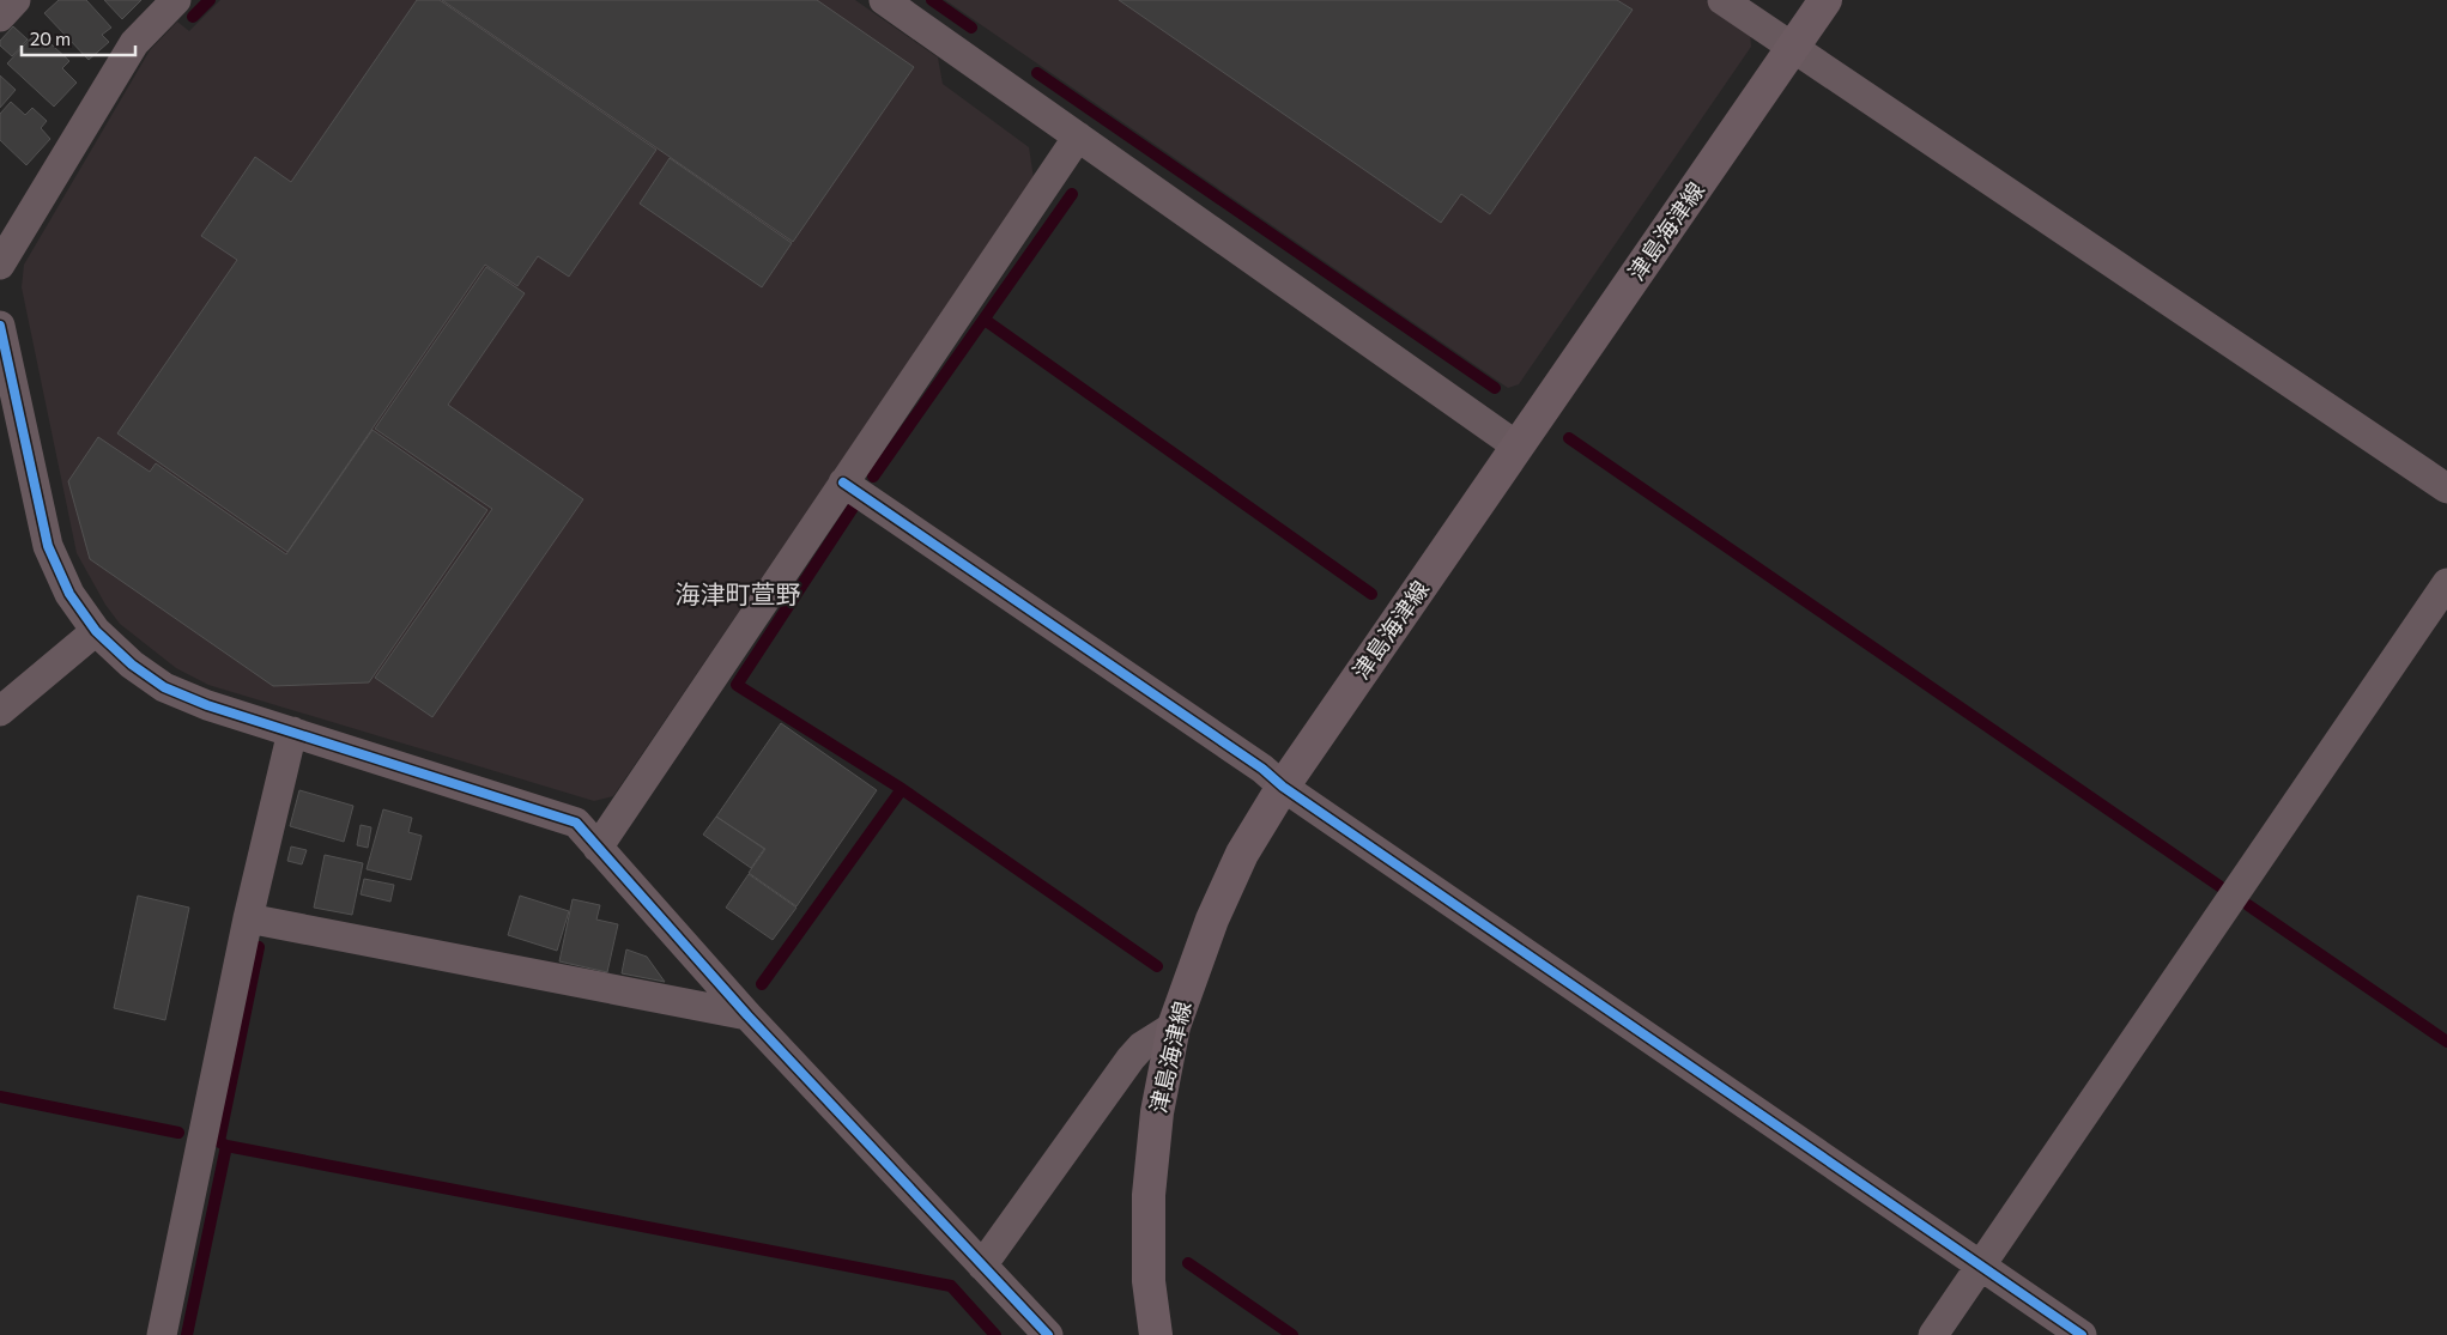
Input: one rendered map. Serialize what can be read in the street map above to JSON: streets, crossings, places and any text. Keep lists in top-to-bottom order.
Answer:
{
  "streets": {
    "main road": ["津島海津線"]
  },
  "districts": ["海津町萱野"],
  "scale_bar": "20 m"
}
